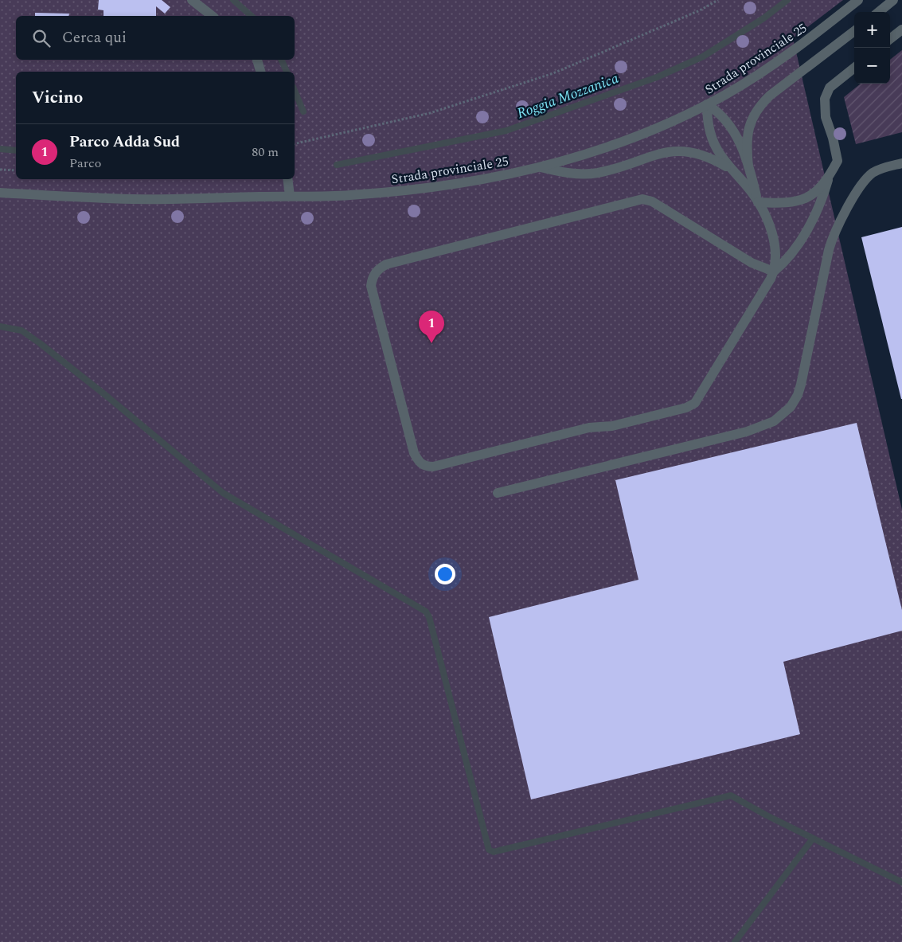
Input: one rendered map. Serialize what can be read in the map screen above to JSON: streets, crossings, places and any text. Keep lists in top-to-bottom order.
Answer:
{
  "streets": {
    "street": ["Strada provinciale 25"]
  },
  "water": ["Roggia Mozzanica"],
  "page": {
    "map_buttons": ["+", "−"],
    "search": "Cerca qui",
    "heading": "Vicino",
    "list": [
      {
        "mark": "1",
        "name": "Parco Adda Sud",
        "note": "Parco",
        "value": "80 m"
      }
    ],
    "pins": "1"
  }
}
